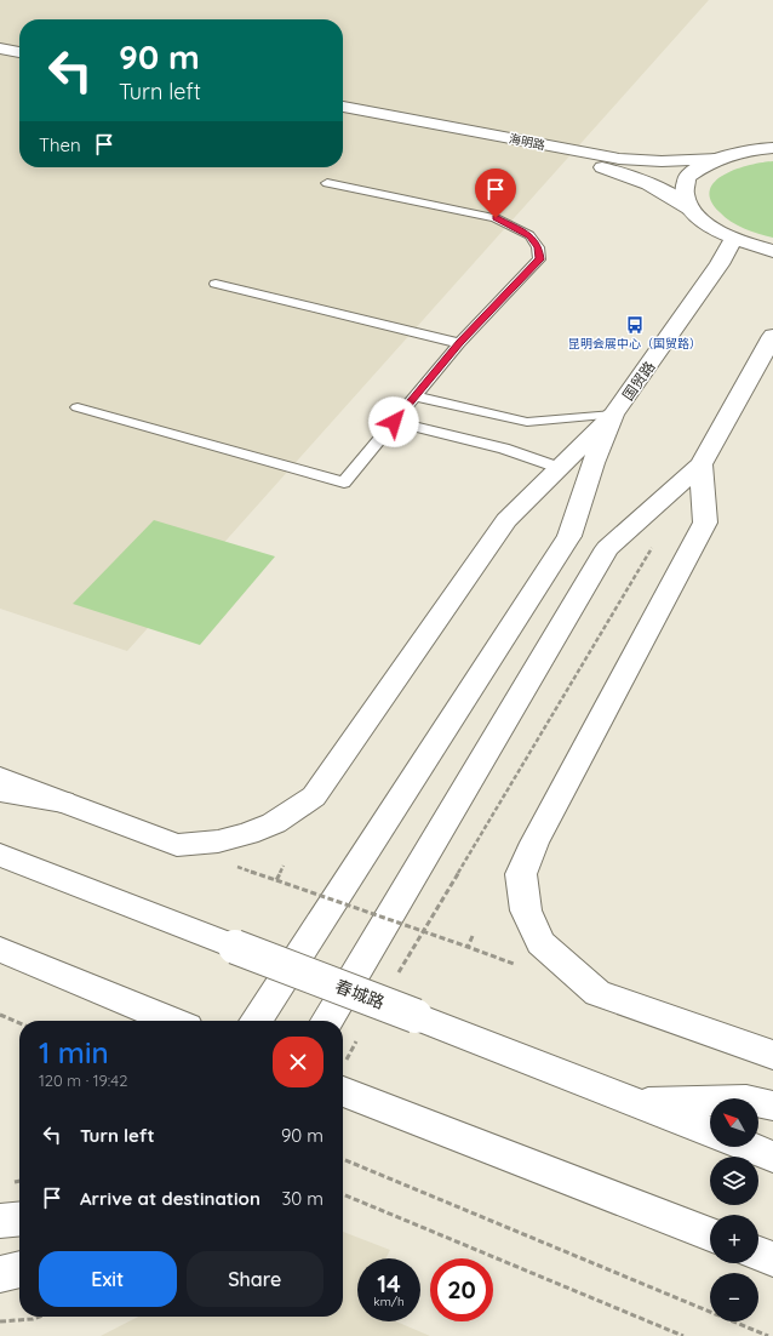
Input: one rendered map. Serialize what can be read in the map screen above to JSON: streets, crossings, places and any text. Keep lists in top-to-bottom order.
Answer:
{
  "streets": {
    "main road": ["海明路", "国贸路", "春城路"]
  },
  "crossings": [
    ["海明路", "国贸路"]
  ],
  "places": {
    "bus stop": ["昆明会展中心（国贸路）"]
  },
  "north": "top left",
  "page": {
    "turn": ["90 m", "Turn left"],
    "then": "Then",
    "heading": ["1 min", "120 m · 19:42"],
    "map_buttons": ["+", "−"],
    "list": [
      {
        "name": "Turn left",
        "value": "90 m"
      },
      {
        "name": "Arrive at destination",
        "value": "30 m"
      }
    ],
    "buttons": ["Exit", "Share"],
    "speed": "14 km/h",
    "limit": "20"
  }
}
